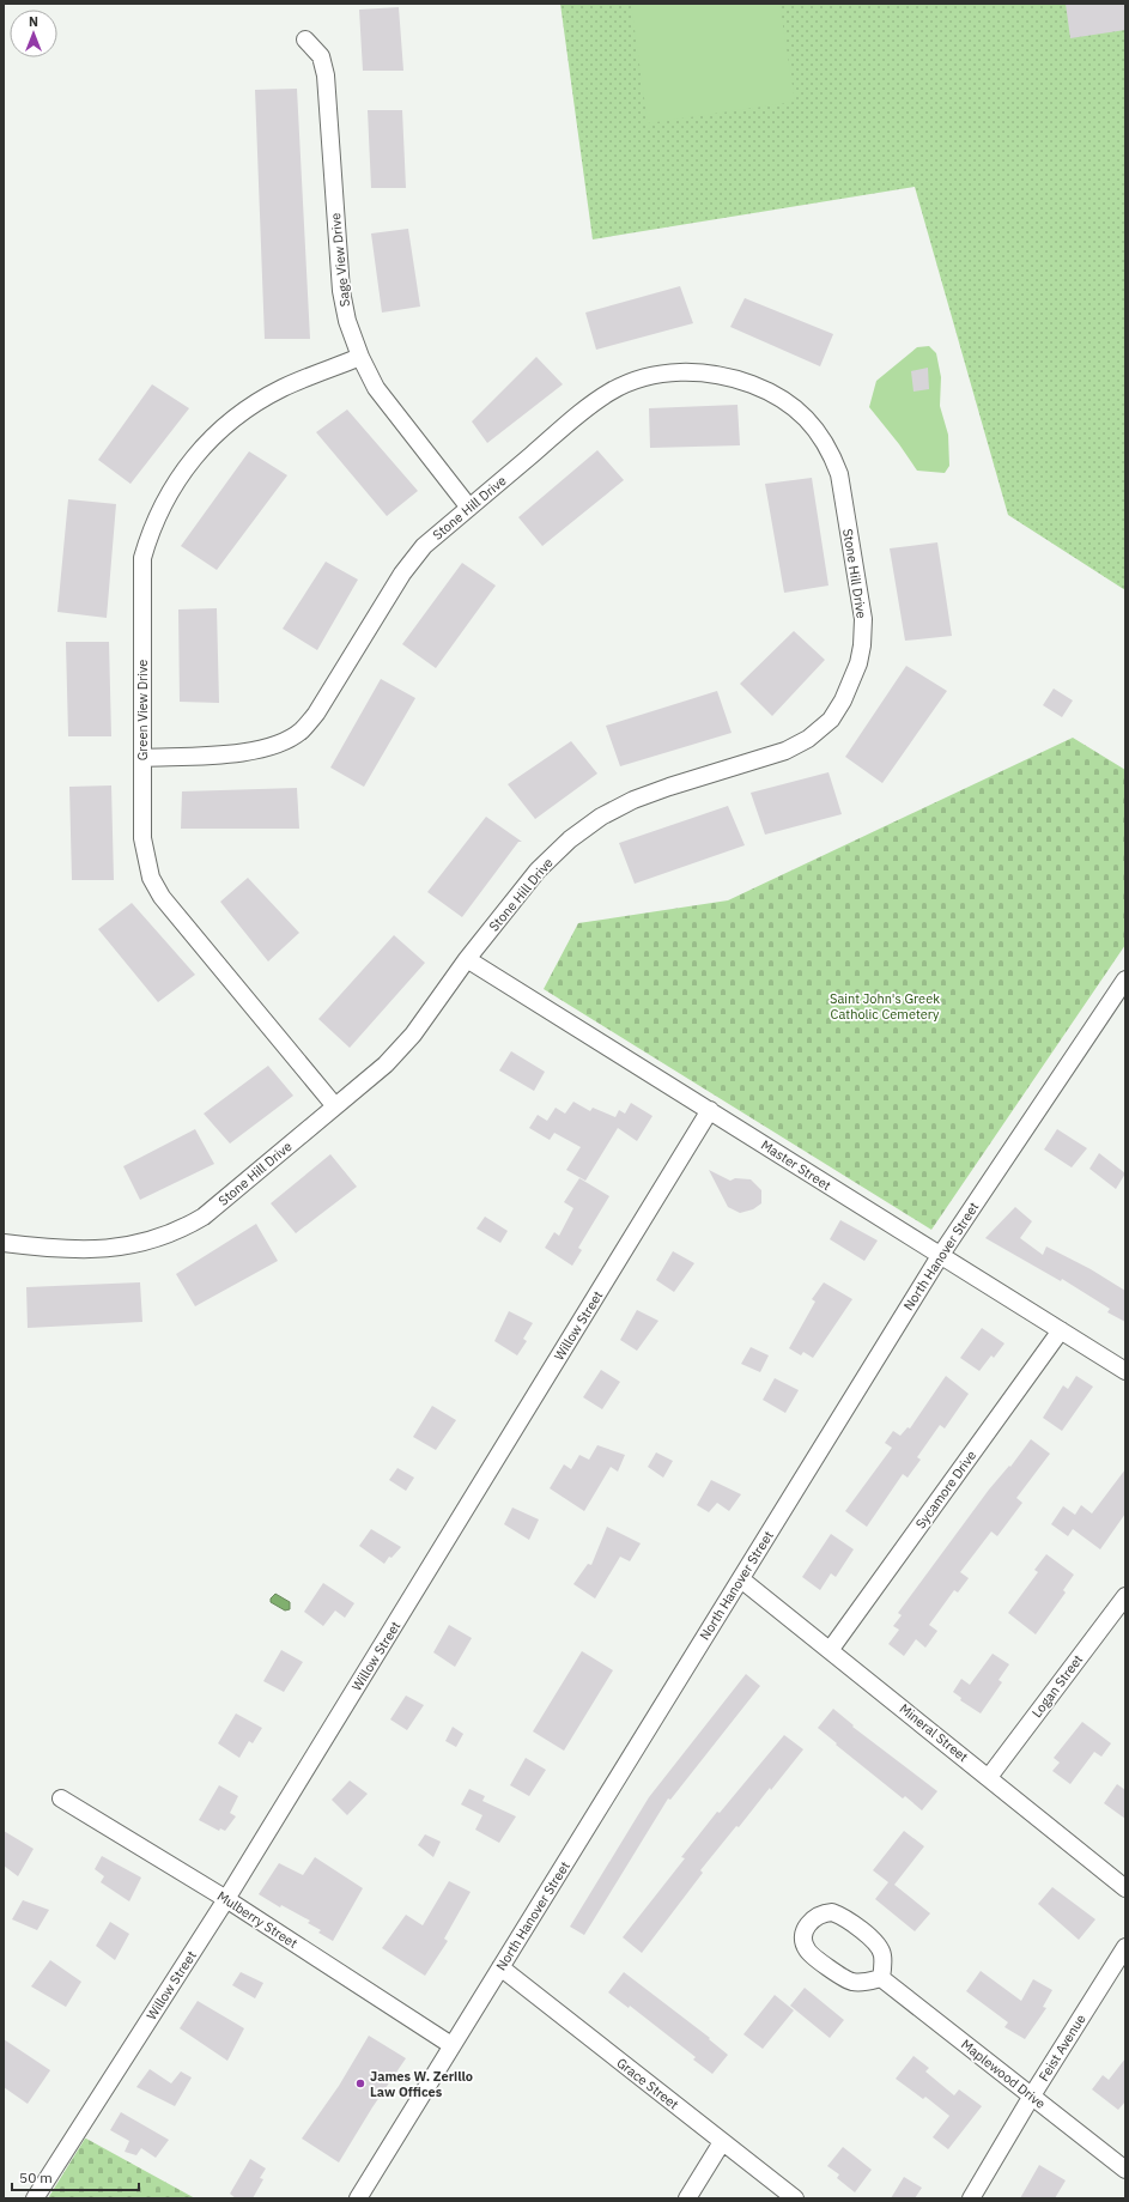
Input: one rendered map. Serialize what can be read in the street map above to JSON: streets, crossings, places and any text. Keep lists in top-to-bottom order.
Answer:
{
  "streets": {
    "street": [
      "Sage View Drive",
      "Stone Hill Drive",
      "Green View Drive",
      "Master Street",
      "North Hanover Street",
      "Willow Street",
      "Sycamore Drive",
      "Logan Street",
      "Mineral Street",
      "Mulberry Street",
      "Feist Avenue",
      "Maplewood Drive",
      "Grace Street"
    ]
  },
  "crossings": [
    ["Sage View Drive", "Stone Hill Drive"],
    ["Sage View Drive", "Green View Drive"],
    ["Stone Hill Drive", "Green View Drive"],
    ["Stone Hill Drive", "Master Street"],
    ["Master Street", "North Hanover Street"],
    ["Master Street", "Willow Street"],
    ["Master Street", "Sycamore Drive"],
    ["North Hanover Street", "Mineral Street"],
    ["North Hanover Street", "Mulberry Street"],
    ["North Hanover Street", "Grace Street"],
    ["Willow Street", "Mulberry Street"],
    ["Sycamore Drive", "Mineral Street"],
    ["Logan Street", "Mineral Street"],
    ["Feist Avenue", "Maplewood Drive"]
  ],
  "parks": ["Saint John's Greek Catholic Cemetery"],
  "places": ["James W. Zerillo Law Offices"],
  "scale_bar": "50 m",
  "north": "top"
}
